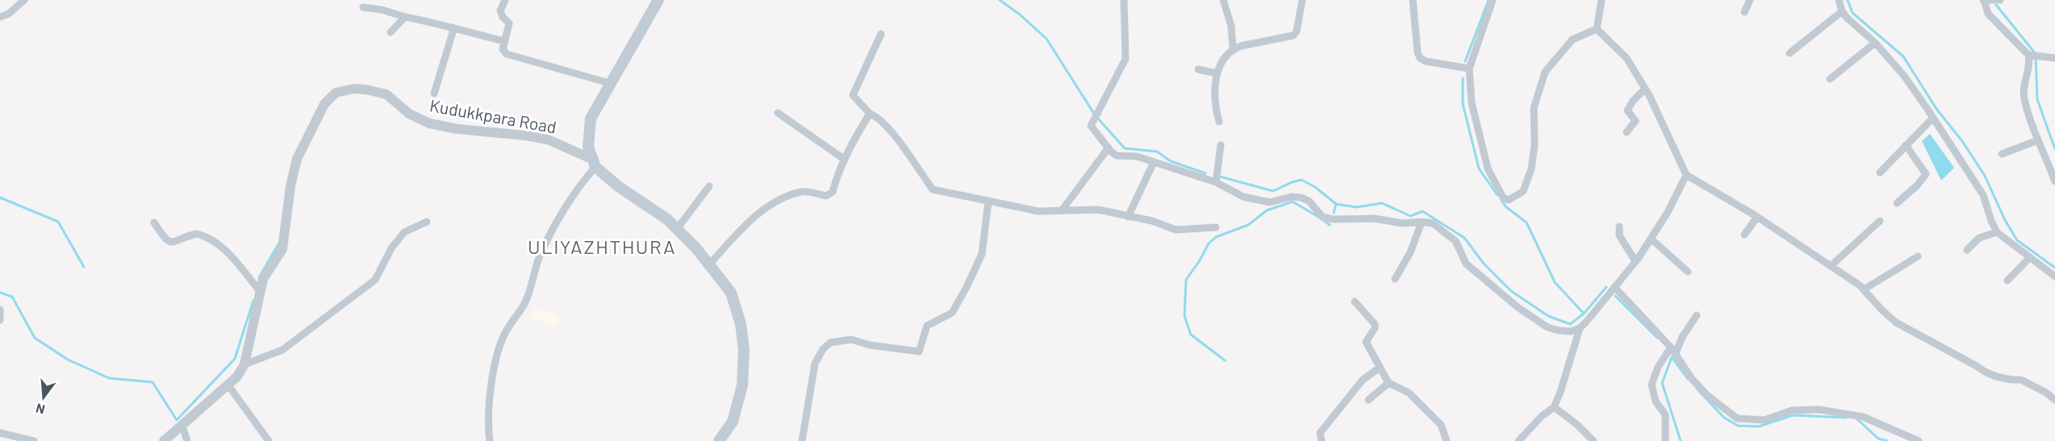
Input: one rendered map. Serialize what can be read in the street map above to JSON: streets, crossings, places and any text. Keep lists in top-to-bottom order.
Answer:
{
  "streets": {
    "street": ["Kudukkpara Road"]
  },
  "districts": ["ULIYAZHTHURA"],
  "north": "bottom"
}
